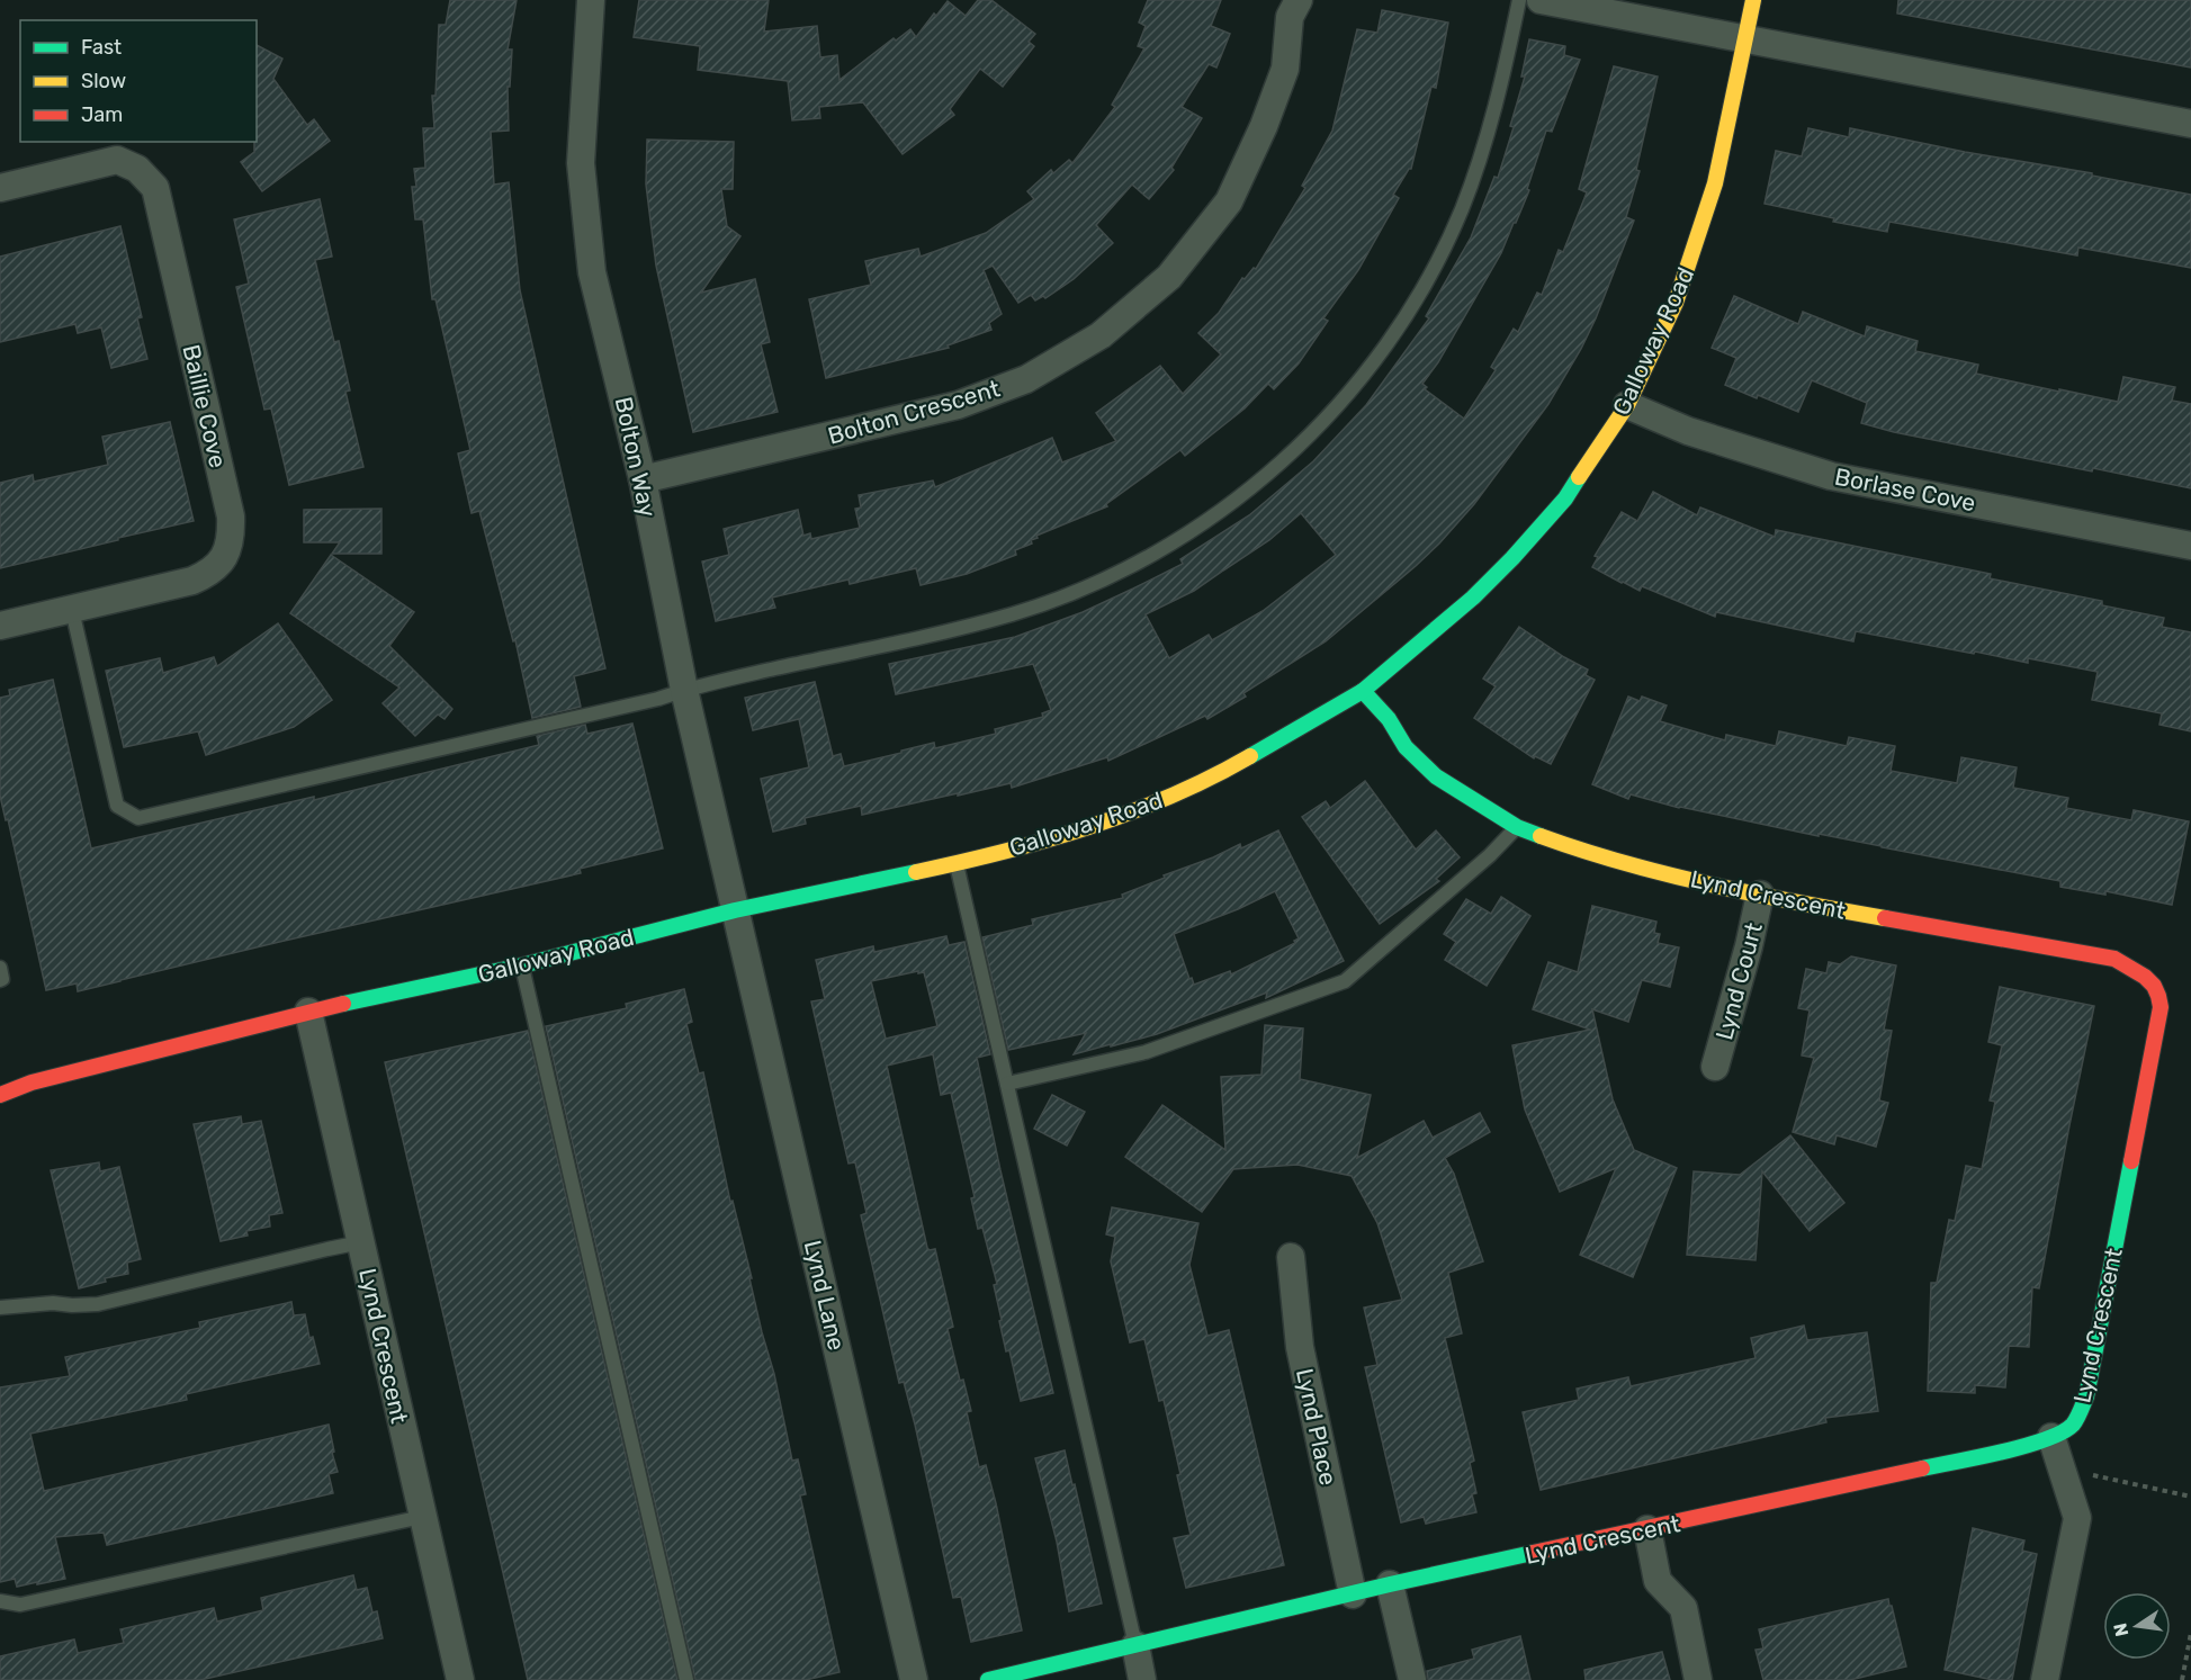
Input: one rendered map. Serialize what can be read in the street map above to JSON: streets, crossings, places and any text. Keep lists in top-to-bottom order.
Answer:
{
  "streets": {
    "street": [
      "Galloway Road",
      "Baillie Cove",
      "Bolton Crescent",
      "Bolton Way",
      "Borlase Cove",
      "Lynd Crescent",
      "Lynd Court",
      "Lynd Lane",
      "Lynd Place"
    ]
  },
  "crossings": [
    ["Galloway Road", "Bolton Way"],
    ["Galloway Road", "Borlase Cove"],
    ["Galloway Road", "Lynd Crescent"],
    ["Galloway Road", "Lynd Lane"],
    ["Bolton Crescent", "Bolton Way"],
    ["Bolton Way", "Lynd Lane"],
    ["Lynd Crescent", "Lynd Court"],
    ["Lynd Crescent", "Lynd Place"]
  ],
  "legend": ["Fast", "Slow", "Jam"],
  "north": "left"
}
